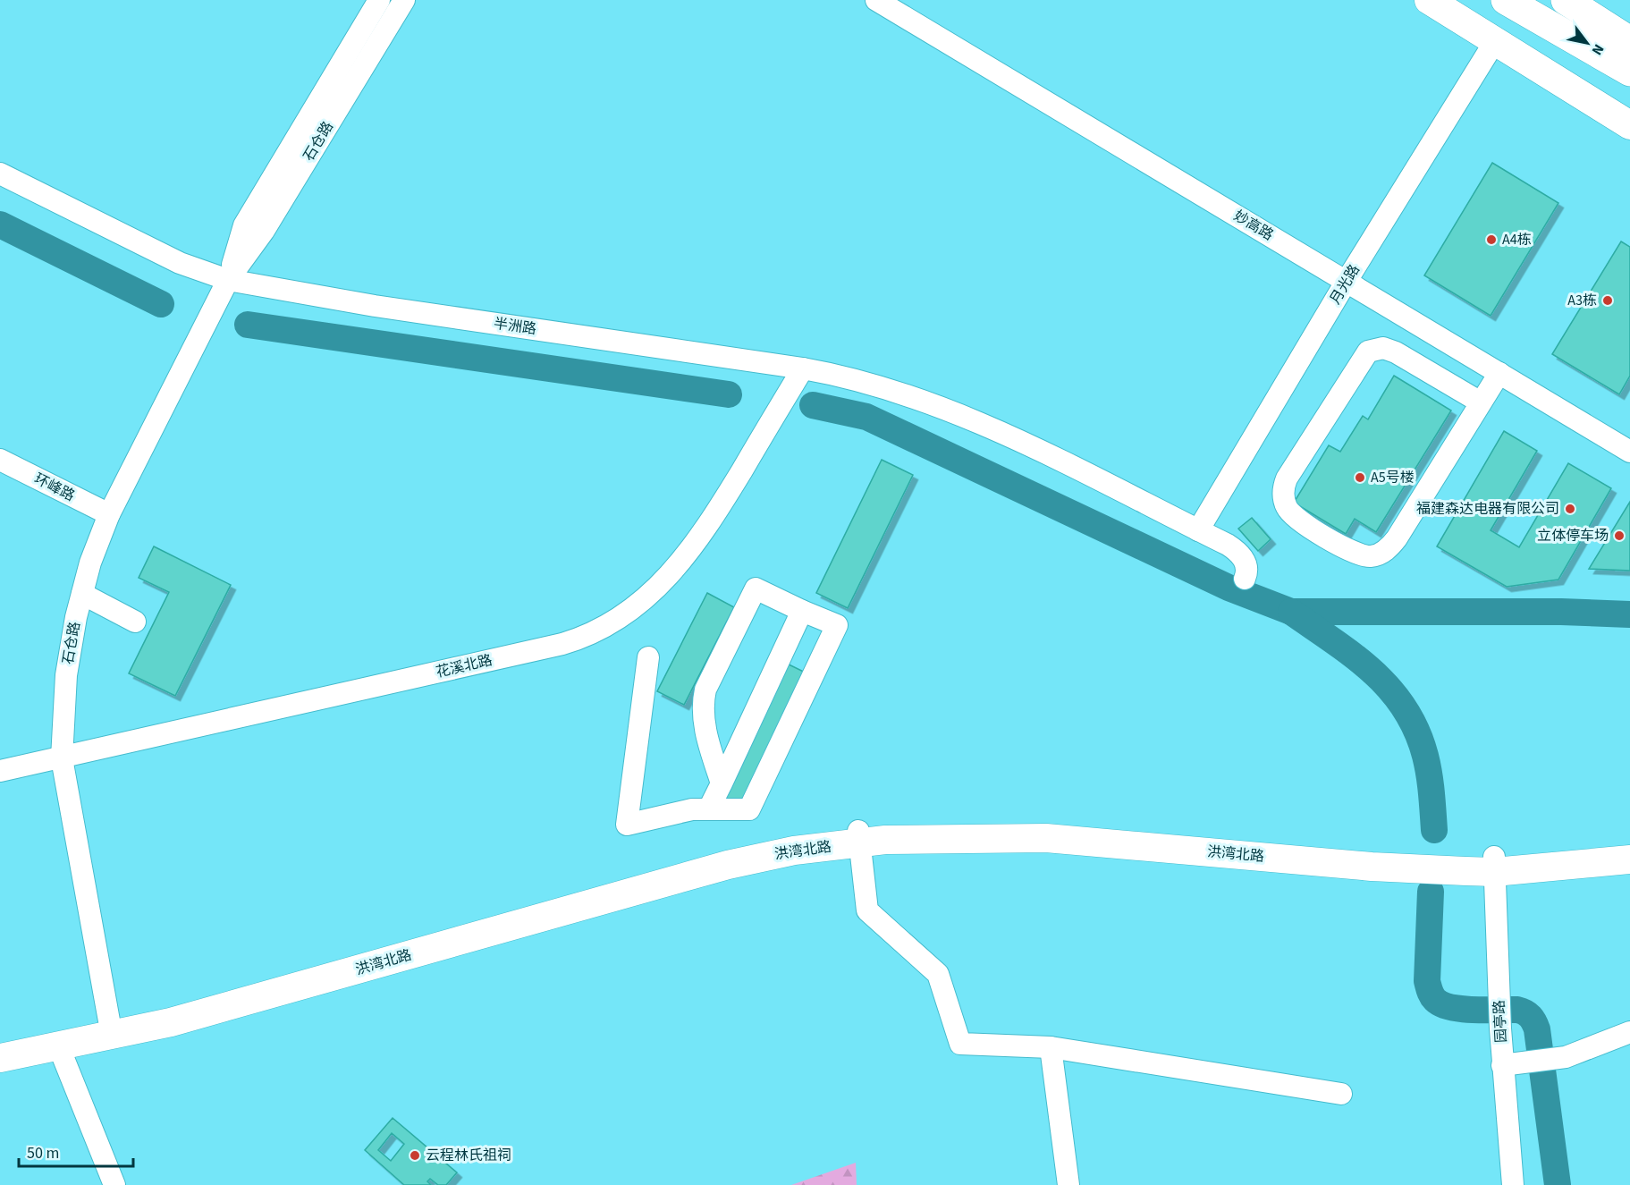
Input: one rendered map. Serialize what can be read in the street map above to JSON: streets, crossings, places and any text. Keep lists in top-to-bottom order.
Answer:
{
  "streets": {
    "main road": ["洪湾北路"],
    "street": [
      "石仓路",
      "妙高路",
      "月光路",
      "半洲路",
      "环峰路",
      "花溪北路",
      "园亭路"
    ]
  },
  "crossings": [
    ["石仓路", "半洲路"],
    ["石仓路", "环峰路"],
    ["石仓路", "花溪北路"],
    ["石仓路", "洪湾北路"],
    ["妙高路", "月光路"],
    ["月光路", "半洲路"],
    ["半洲路", "花溪北路"],
    ["洪湾北路", "园亭路"]
  ],
  "places": [
    "A4栋",
    "A3栋",
    "A5号楼",
    "福建森达电器有限公司",
    "立体停车场",
    "云程林氏祖祠"
  ],
  "scale_bar": "50 m",
  "north": "bottom right"
}
